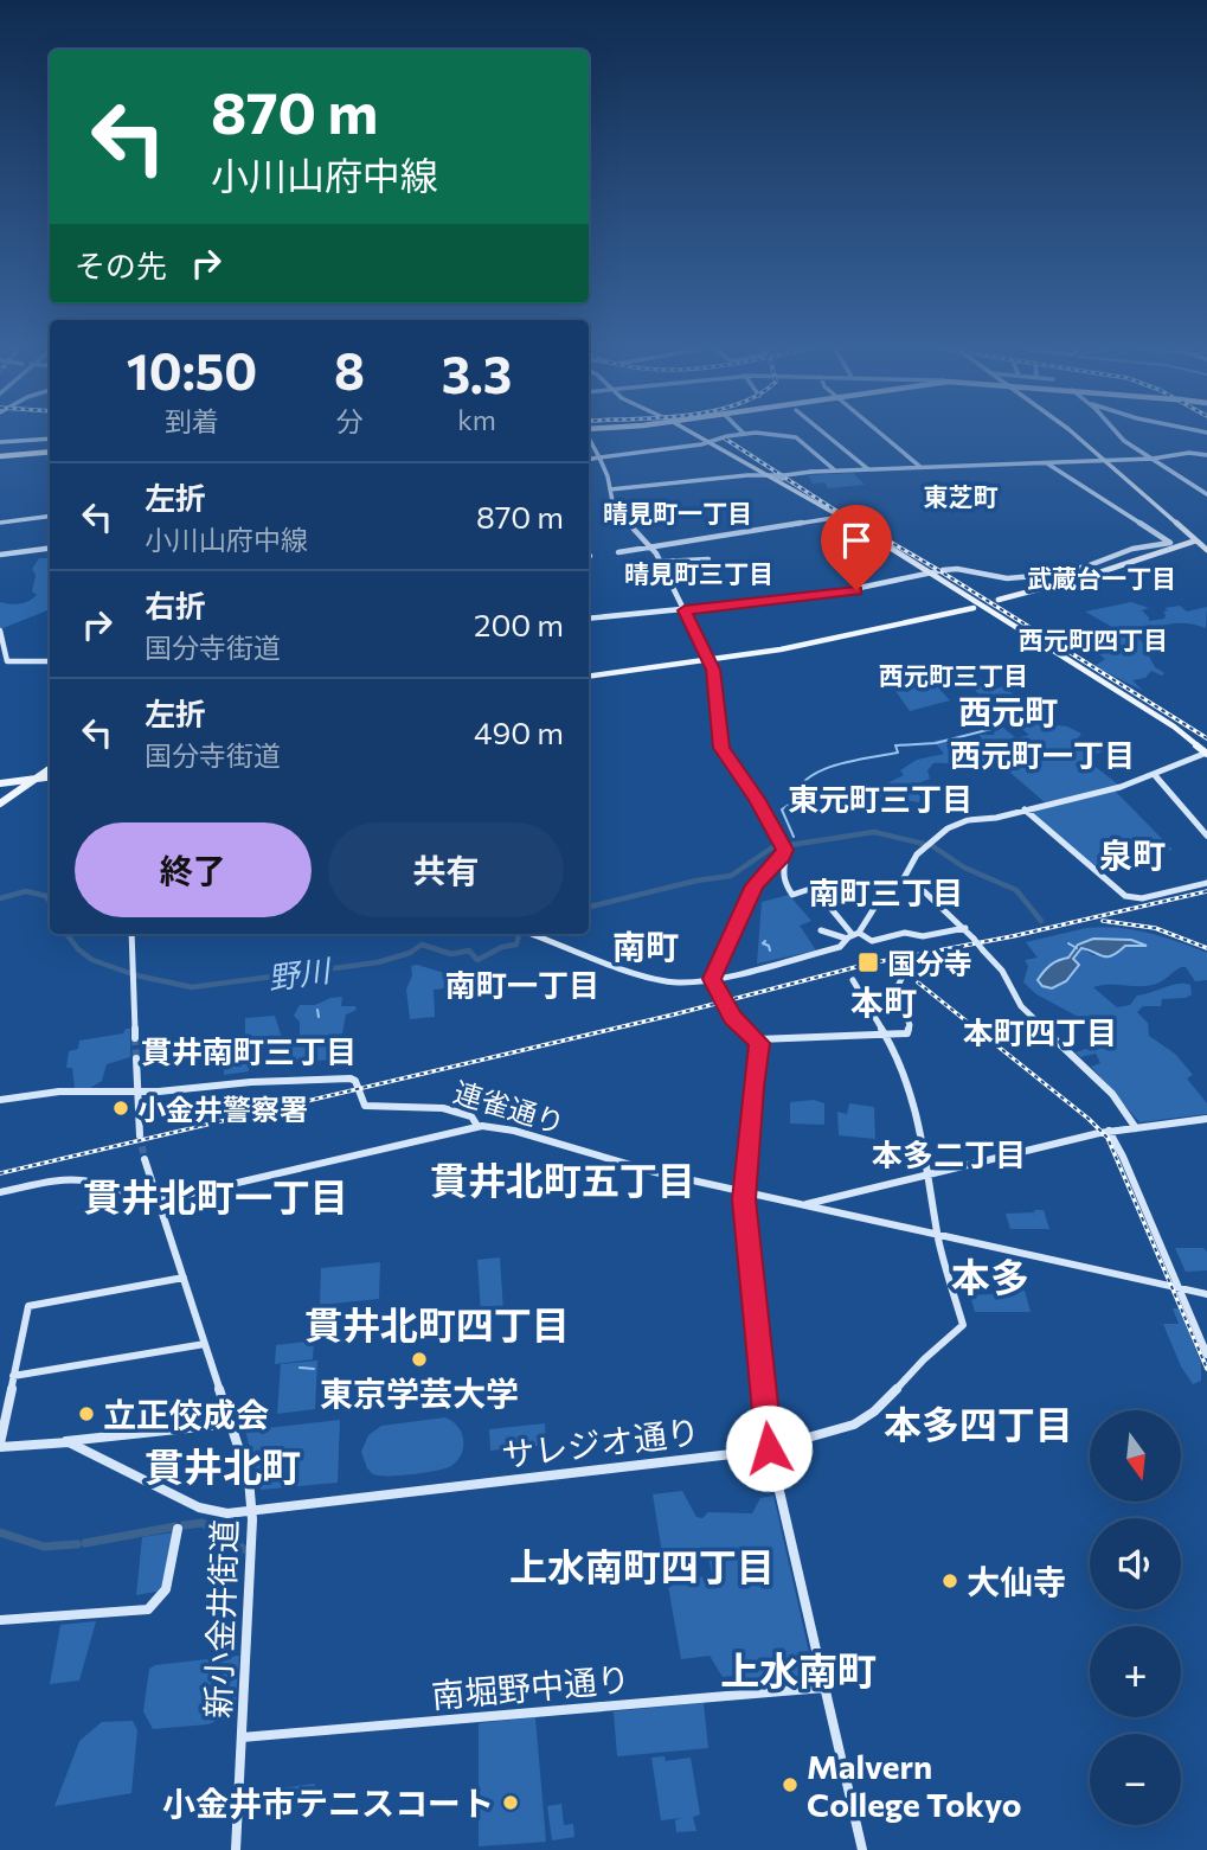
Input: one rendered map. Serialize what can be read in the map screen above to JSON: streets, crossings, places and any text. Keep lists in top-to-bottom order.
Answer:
{
  "streets": {
    "street": [
      "連雀通り",
      "サレジオ通り",
      "新小金井街道",
      "南堀野中通り"
    ]
  },
  "crossings": [
    ["連雀通り", "サレジオ通り"],
    ["サレジオ通り", "新小金井街道"],
    ["新小金井街道", "南堀野中通り"]
  ],
  "districts": [
    "東芝町",
    "晴見町一丁目",
    "晴見町三丁目",
    "武蔵台一丁目",
    "西元町四丁目",
    "西元町三丁目",
    "西元町",
    "西元町一丁目",
    "東元町三丁目",
    "泉町",
    "南町三丁目",
    "南町",
    "南町一丁目",
    "本町",
    "本町四丁目",
    "貫井南町三丁目",
    "本多二丁目",
    "貫井北町五丁目",
    "貫井北町一丁目",
    "本多",
    "貫井北町四丁目",
    "本多四丁目",
    "貫井北町",
    "上水南町四丁目",
    "上水南町"
  ],
  "water": ["野川"],
  "places": {
    "transit": ["国分寺"],
    "other": [
      "小金井警察署",
      "東京学芸大学",
      "立正佼成会",
      "大仙寺",
      "Malvern College Tokyo",
      "小金井市テニスコート"
    ]
  },
  "north": "bottom",
  "page": {
    "turn": ["870 m", "小川山府中線"],
    "then": "その先",
    "eta": [
      "10:50",
      "到着",
      "8",
      "分",
      "3.3",
      "km"
    ],
    "list": [
      {
        "name": "左折",
        "note": "小川山府中線",
        "value": "870 m"
      },
      {
        "name": "右折",
        "note": "国分寺街道",
        "value": "200 m"
      },
      {
        "name": "左折",
        "note": "国分寺街道",
        "value": "490 m"
      }
    ],
    "buttons": ["終了", "共有"],
    "map_buttons": ["+", "−"]
  }
}
